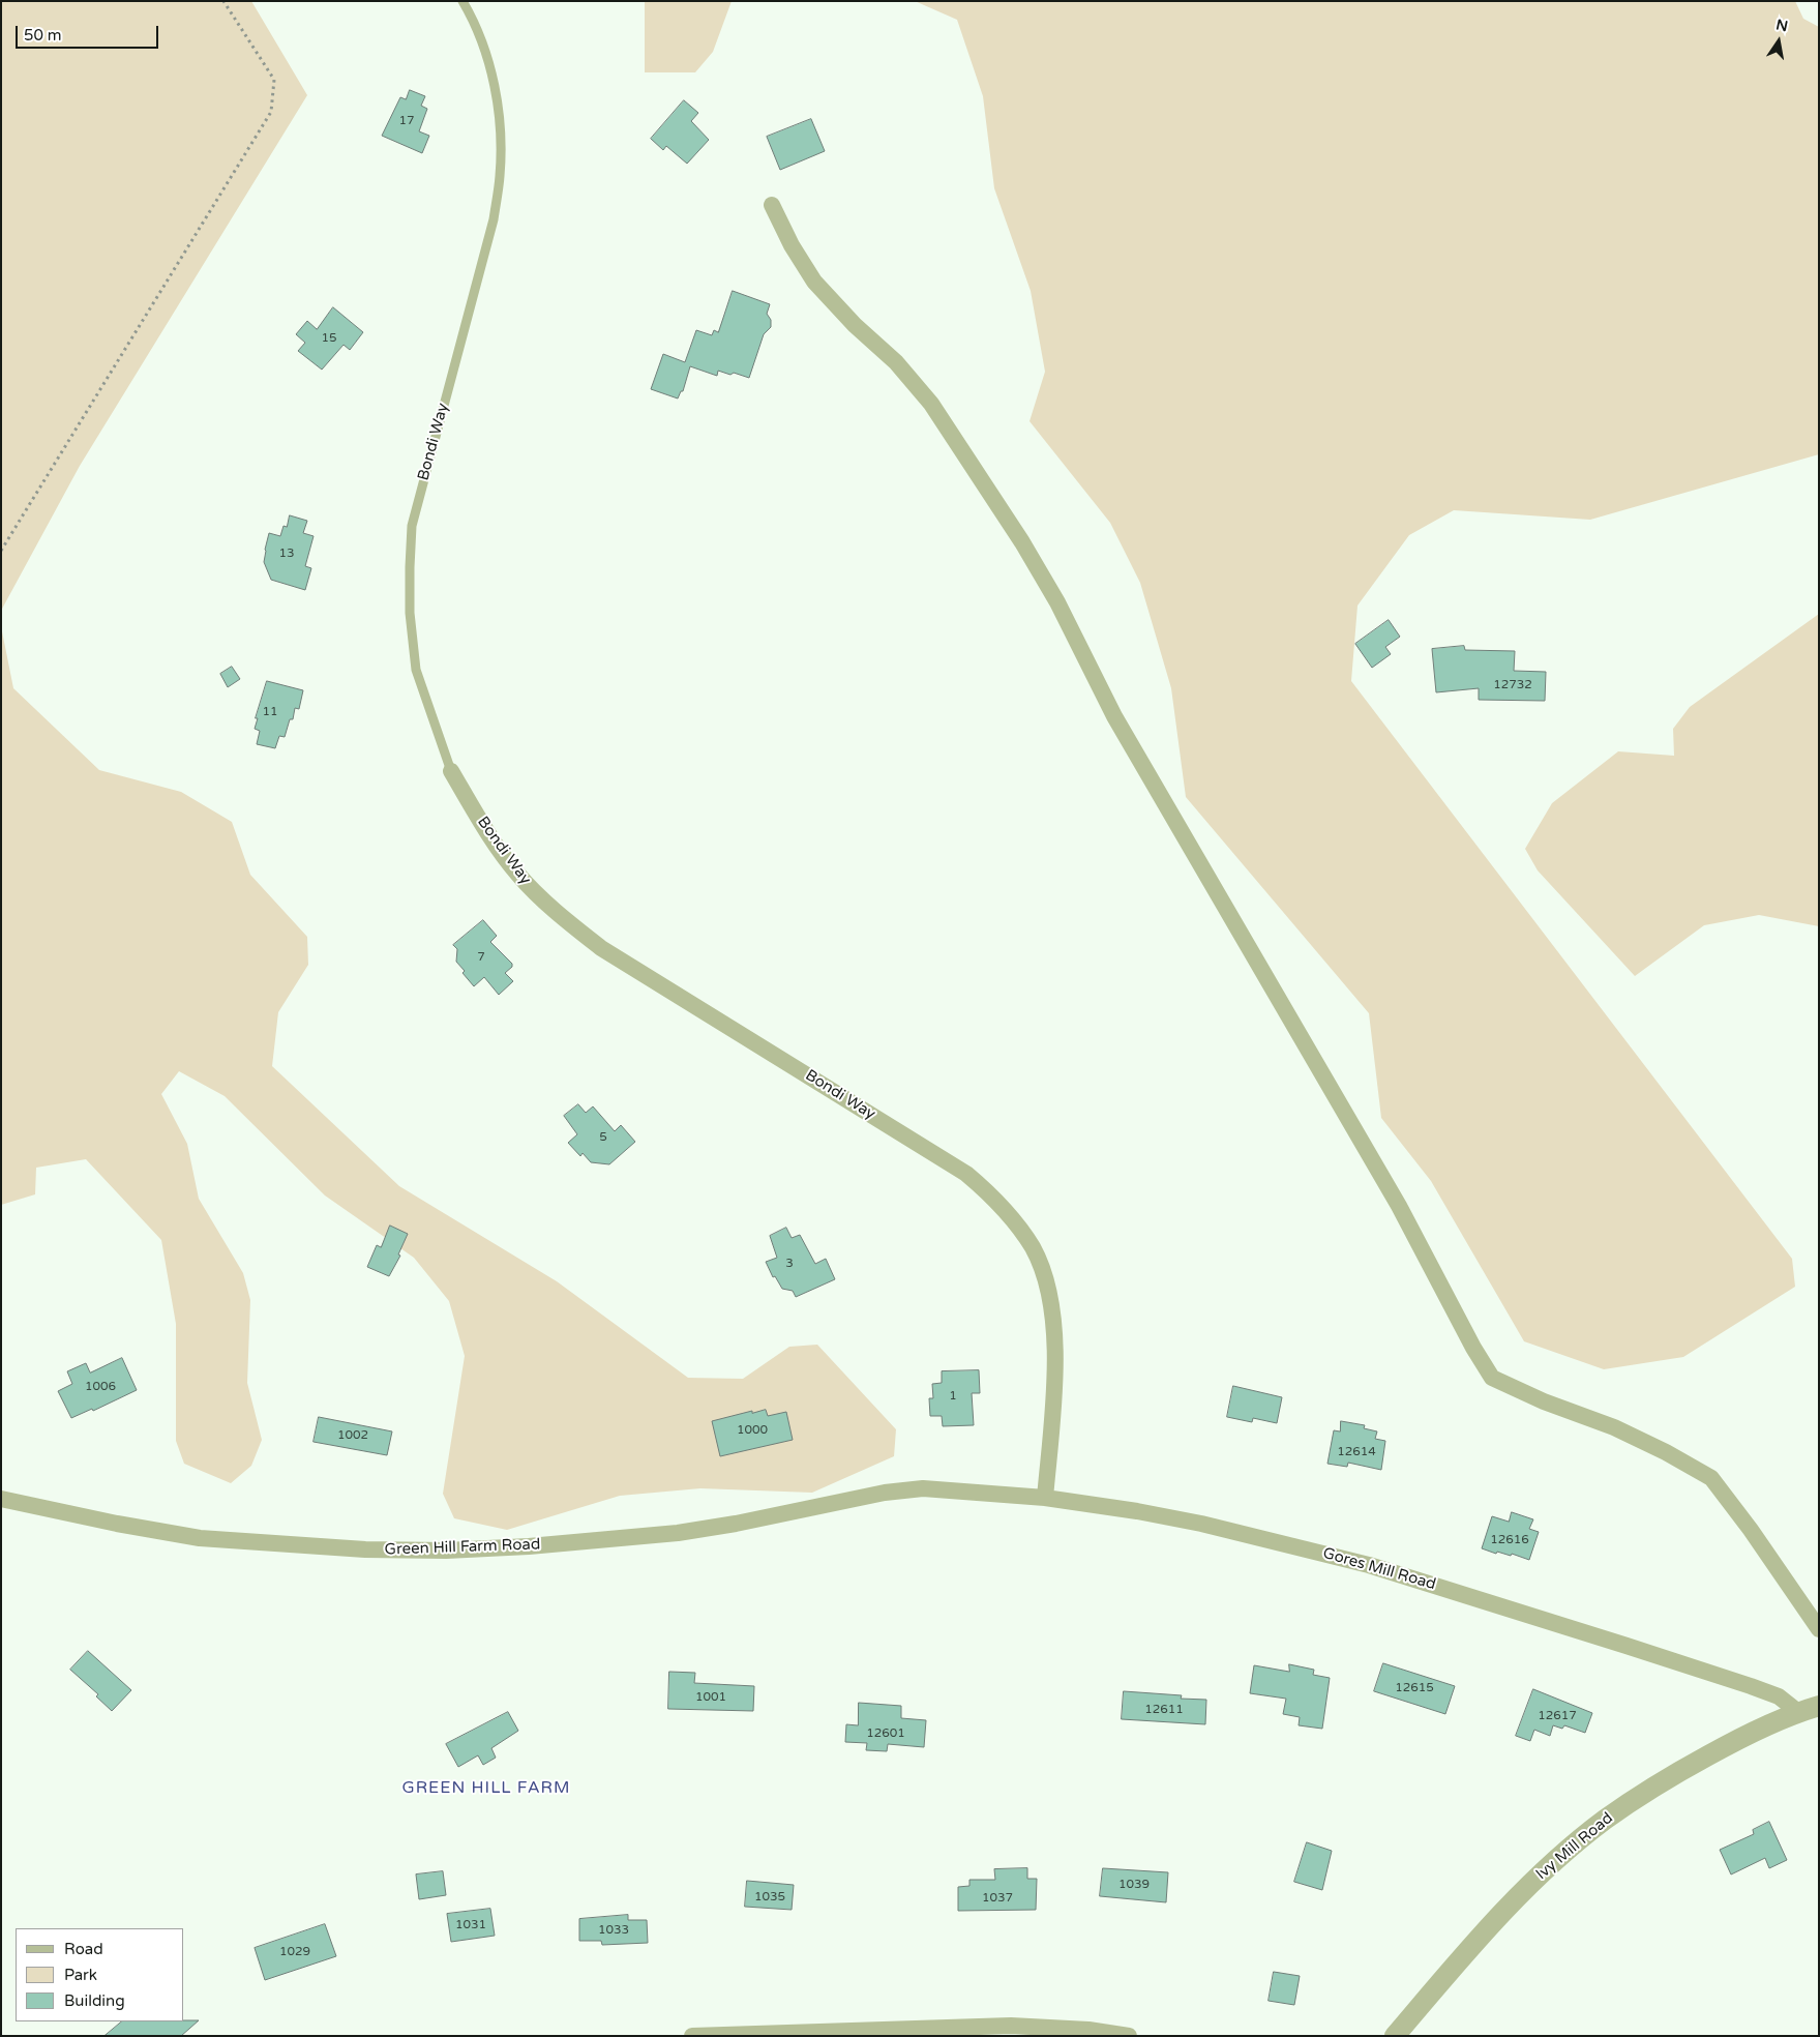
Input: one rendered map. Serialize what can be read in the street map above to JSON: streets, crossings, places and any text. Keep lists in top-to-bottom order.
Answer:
{
  "streets": {
    "street": [
      "Bondi Way",
      "Green Hill Farm Road",
      "Gores Mill Road",
      "Ivy Mill Road"
    ]
  },
  "crossings": [
    ["Bondi Way", "Gores Mill Road"],
    ["Green Hill Farm Road", "Gores Mill Road"],
    ["Gores Mill Road", "Ivy Mill Road"]
  ],
  "districts": ["GREEN HILL FARM"],
  "house_numbers": [
    "17",
    "15",
    "13",
    "12732",
    "11",
    "7",
    "5",
    "3",
    "1006",
    "1",
    "1000",
    "1002",
    "12614",
    "12616",
    "12615",
    "1001",
    "12611",
    "12617",
    "12601",
    "1039",
    "1035",
    "1037",
    "1031",
    "1033",
    "1029"
  ],
  "legend": ["Road", "Park", "Building"],
  "scale_bar": "50 m",
  "north": "top"
}
